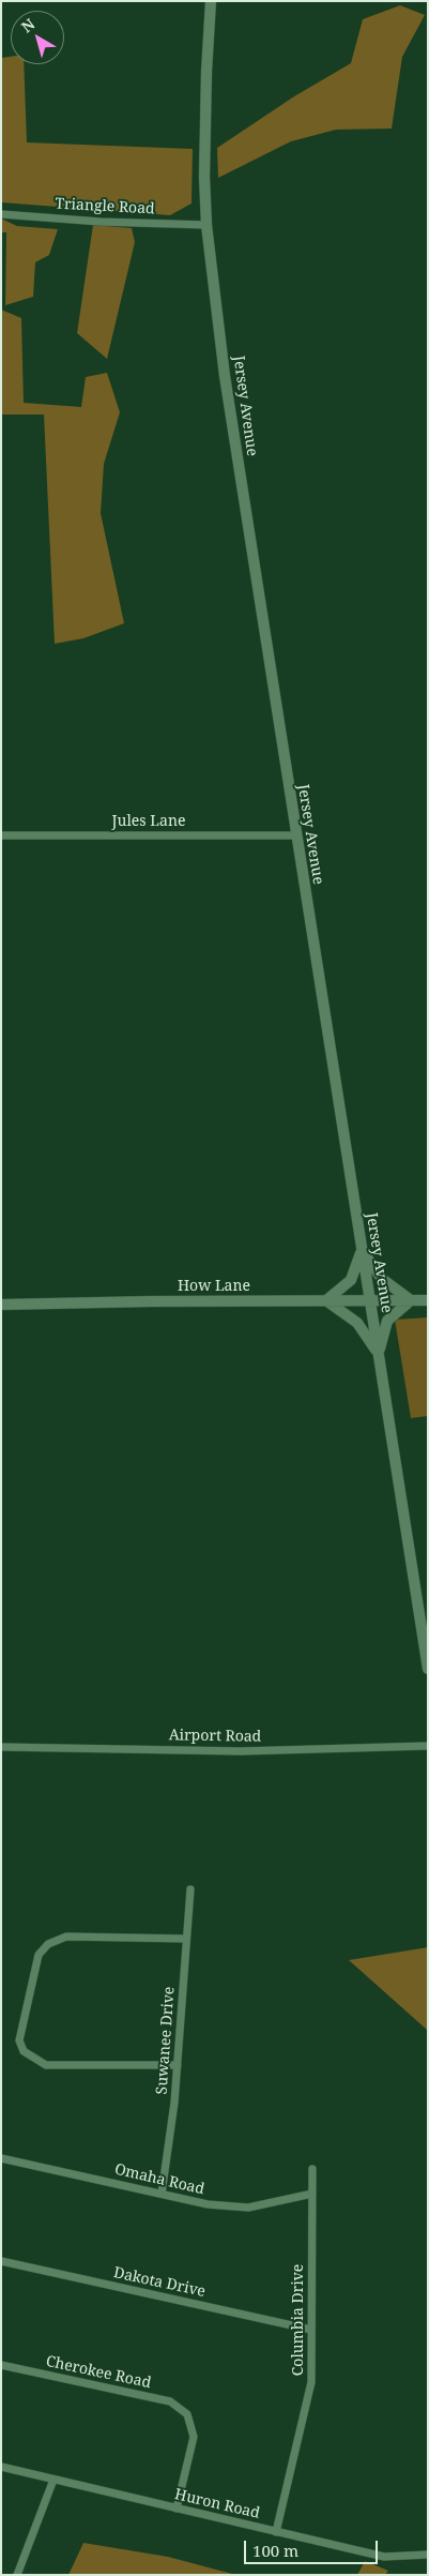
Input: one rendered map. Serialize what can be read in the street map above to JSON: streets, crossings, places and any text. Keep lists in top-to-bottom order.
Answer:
{
  "streets": {
    "street": [
      "Triangle Road",
      "Jersey Avenue",
      "Jules Lane",
      "How Lane",
      "Airport Road",
      "Suwanee Drive",
      "Omaha Road",
      "Dakota Drive",
      "Columbia Drive",
      "Cherokee Road",
      "Huron Road"
    ]
  },
  "crossings": [
    ["Triangle Road", "Jersey Avenue"],
    ["Jersey Avenue", "Jules Lane"],
    ["Jersey Avenue", "How Lane"],
    ["Suwanee Drive", "Omaha Road"],
    ["Omaha Road", "Columbia Drive"],
    ["Dakota Drive", "Columbia Drive"],
    ["Columbia Drive", "Huron Road"],
    ["Cherokee Road", "Huron Road"]
  ],
  "scale_bar": "100 m",
  "north": "top left"
}
